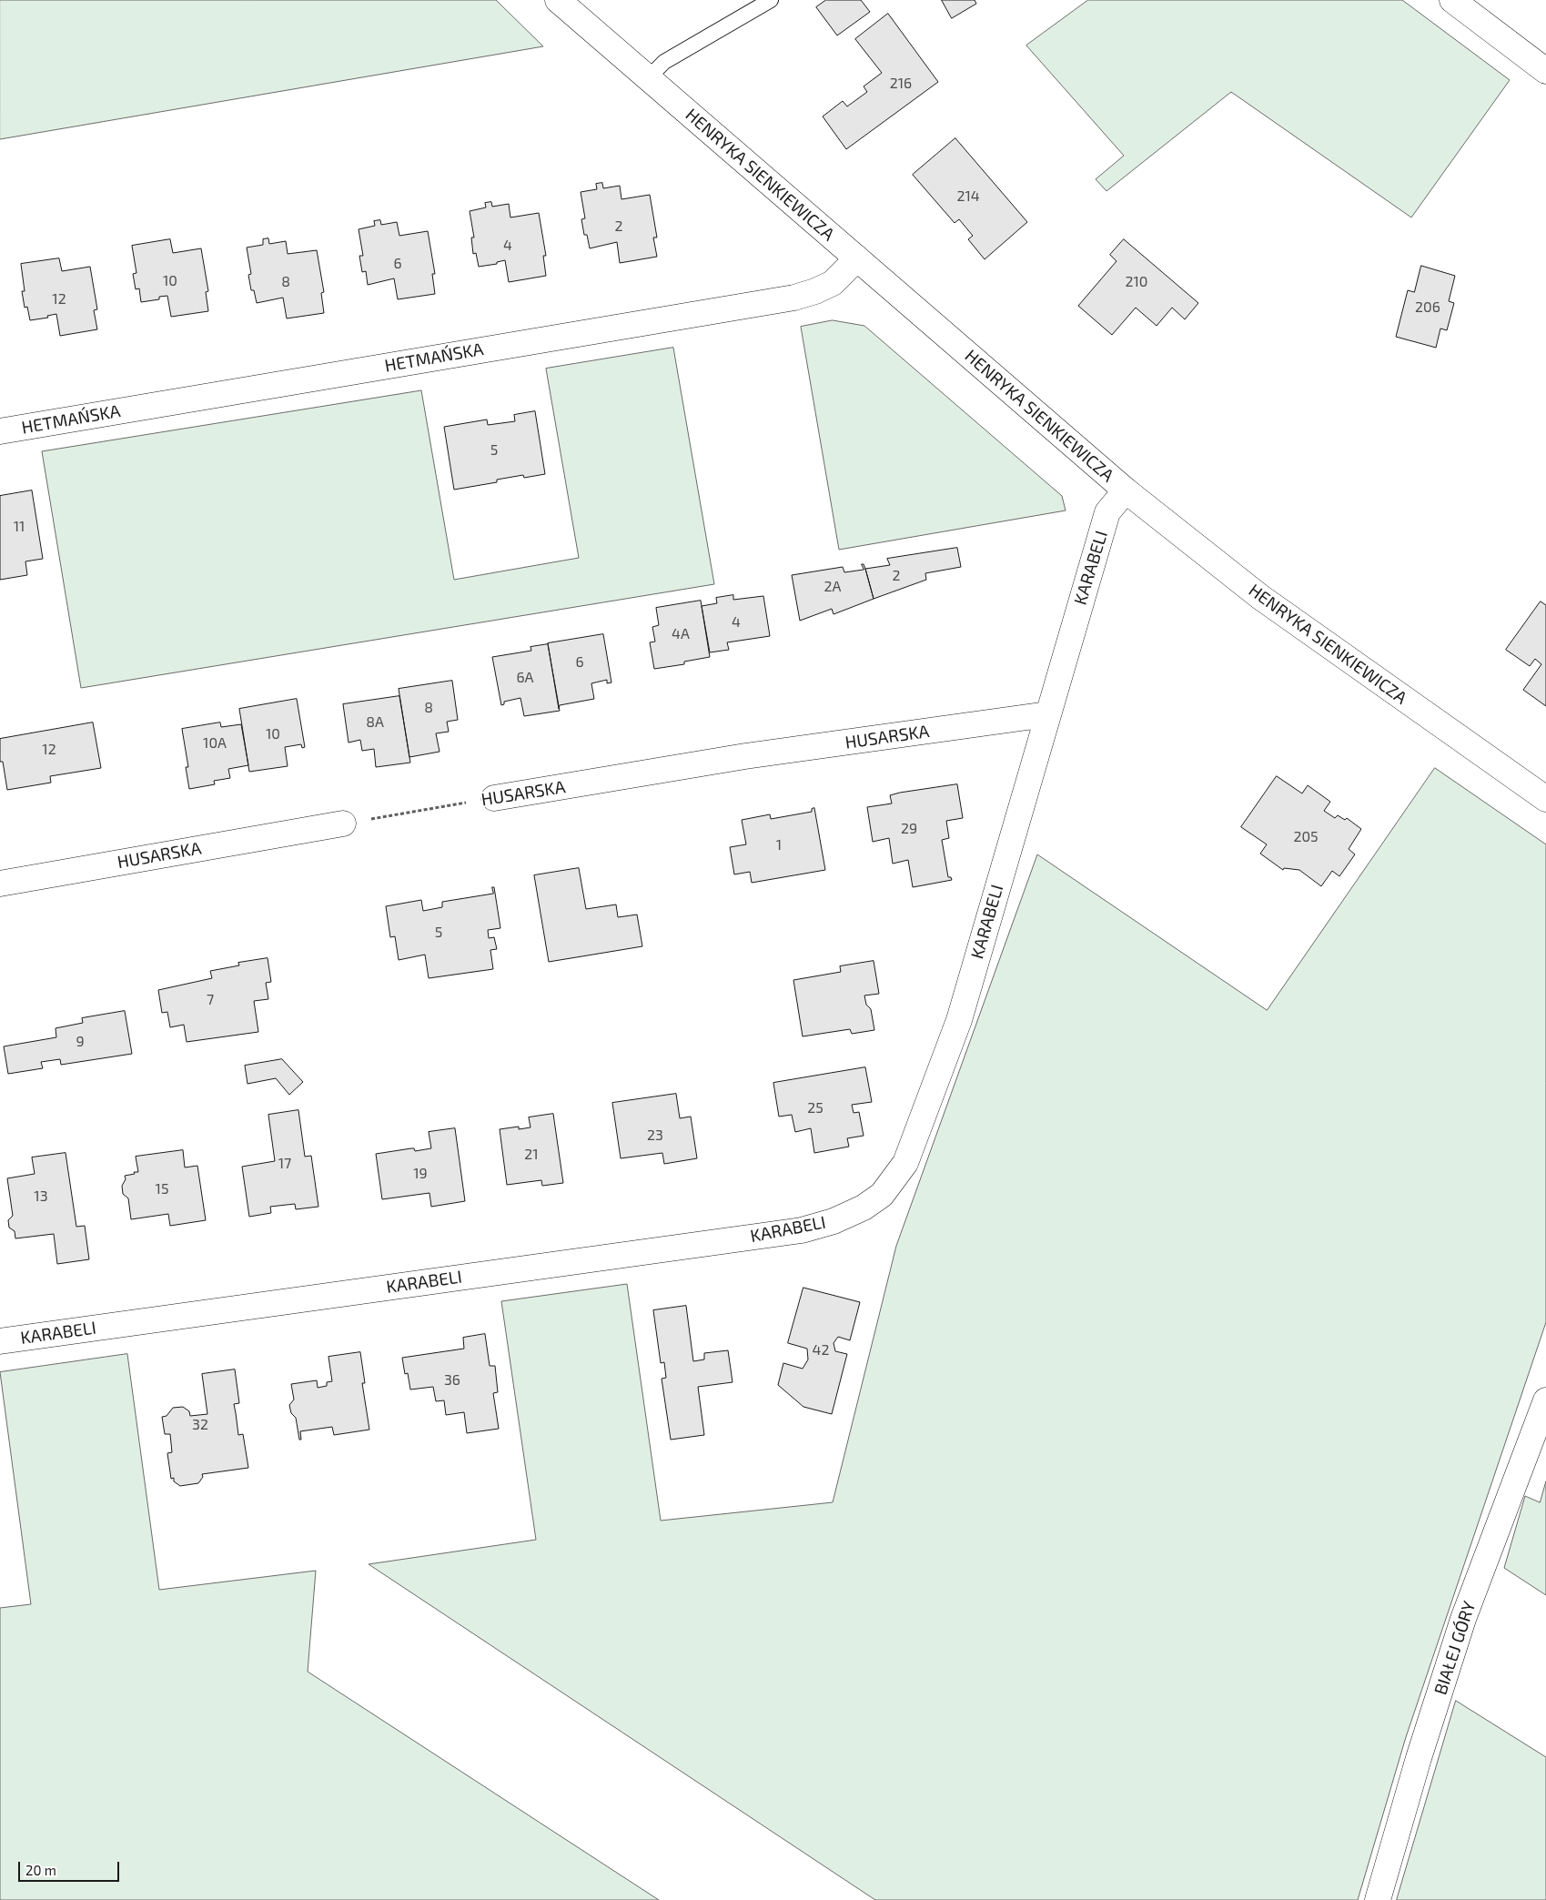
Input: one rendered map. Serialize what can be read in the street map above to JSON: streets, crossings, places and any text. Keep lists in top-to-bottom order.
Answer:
{
  "streets": {
    "street": [
      "HENRYKA SIENKIEWICZA",
      "HETMAŃSKA",
      "KARABELI",
      "HUSARSKA",
      "BIAŁEJ GÓRY"
    ]
  },
  "crossings": [
    ["HENRYKA SIENKIEWICZA", "HETMAŃSKA"],
    ["HENRYKA SIENKIEWICZA", "KARABELI"],
    ["KARABELI", "HUSARSKA"]
  ],
  "house_numbers": [
    "216",
    "214",
    "2",
    "4",
    "6",
    "10",
    "8",
    "210",
    "12",
    "206",
    "5",
    "11",
    "2",
    "2A",
    "4",
    "4A",
    "6",
    "6A",
    "8",
    "8A",
    "10",
    "10A",
    "12",
    "29",
    "205",
    "1",
    "5",
    "7",
    "9",
    "25",
    "23",
    "21",
    "17",
    "19",
    "15",
    "13",
    "42",
    "36",
    "32"
  ],
  "scale_bar": "20 m"
}
